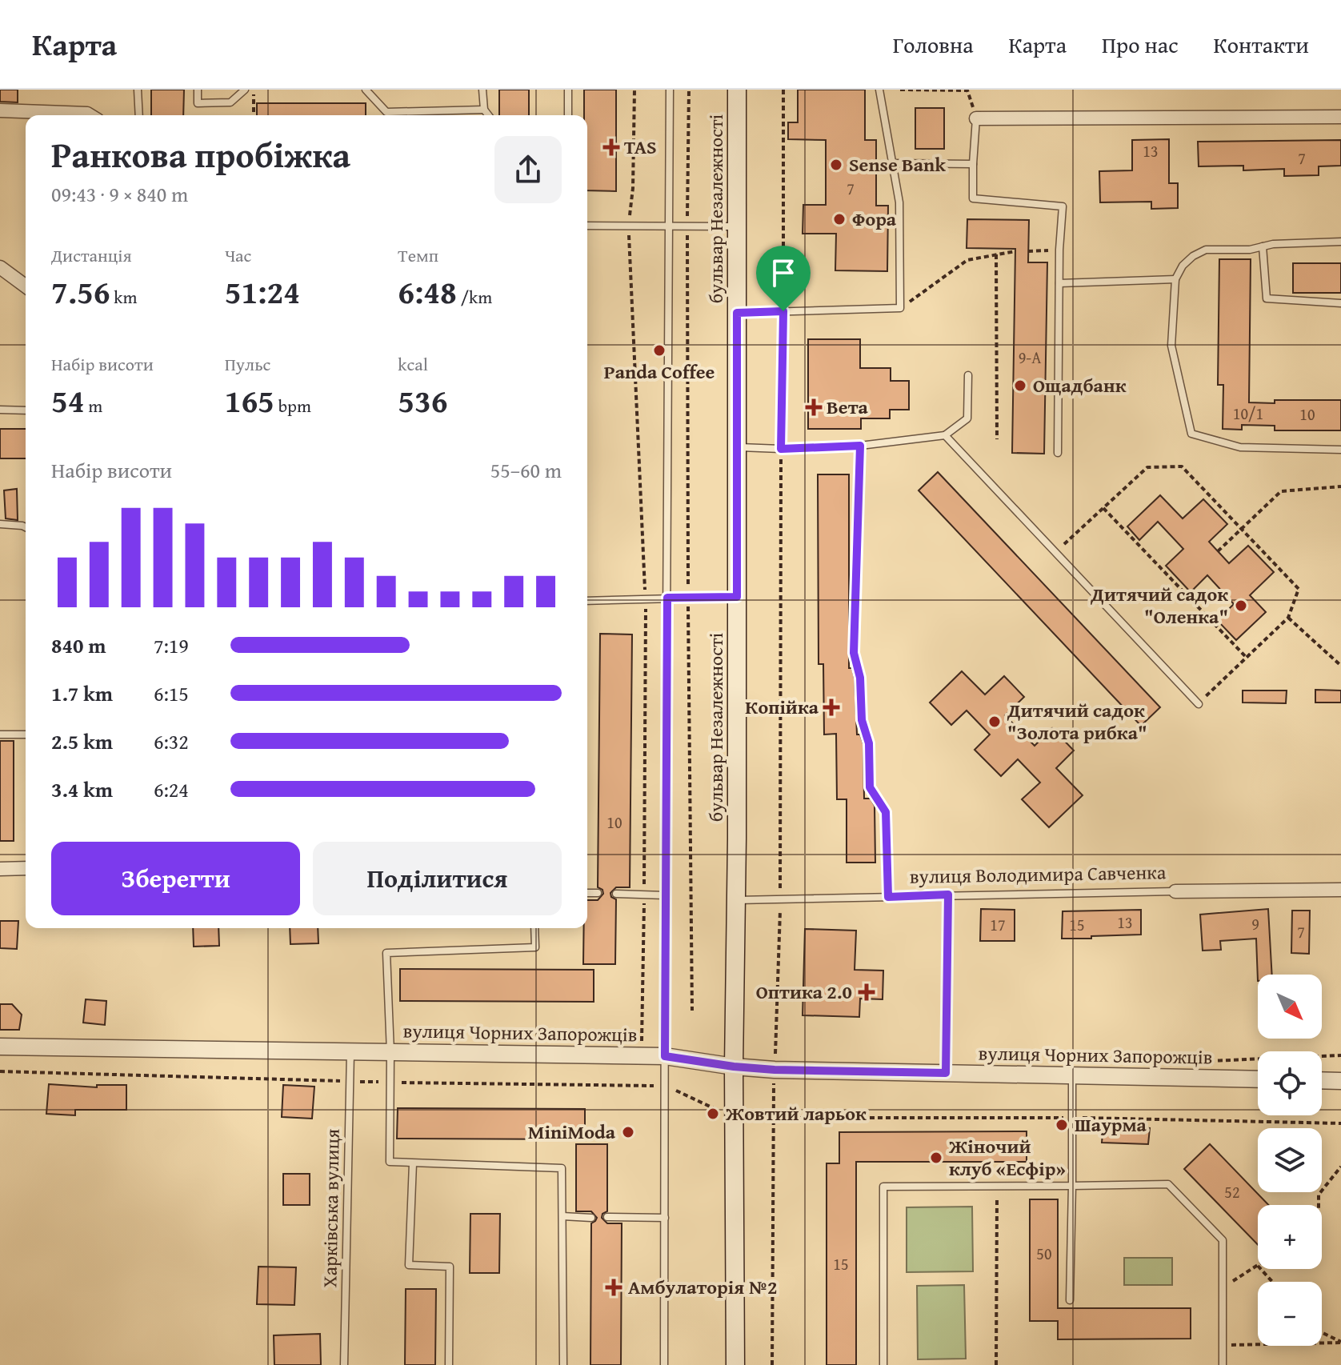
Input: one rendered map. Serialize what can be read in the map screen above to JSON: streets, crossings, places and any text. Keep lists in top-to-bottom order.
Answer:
{
  "streets": {
    "main road": ["бульвар Незалежності"],
    "street": ["вулиця Володимира Савченка", "вулиця Чорних Запорожців"],
    "lane": ["Харківська вулиця"]
  },
  "crossings": [
    ["бульвар Незалежності", "вулиця Володимира Савченка"],
    ["бульвар Незалежності", "вулиця Чорних Запорожців"],
    ["вулиця Чорних Запорожців", "Харківська вулиця"]
  ],
  "places": {
    "health": [
      "TAS",
      "Вета",
      "Копійка",
      "Оптика 2.0",
      "Амбулаторія №2"
    ],
    "other": [
      "Sense Bank",
      "Фора",
      "Panda Coffee",
      "Ощадбанк",
      "Дитячий садок \"Оленка\"",
      "Дитячий садок \"Золота рибка\"",
      "Жовтий ларьок",
      "Шаурма",
      "MiniModa",
      "Жіночий клуб «Есфір»"
    ]
  },
  "house_numbers": [
    "13",
    "7",
    "7",
    "9-А",
    "10/1",
    "10",
    "10",
    "13",
    "9",
    "17",
    "15",
    "7",
    "52",
    "50",
    "15"
  ],
  "north": "bottom right",
  "page": {
    "header": "Карта",
    "nav": [
      "Головна",
      "Карта",
      "Про нас",
      "Контакти"
    ],
    "heading": ["Ранкова пробіжка", "09:43 · 9 × 840 m"],
    "stats": [
      ["Дистанція", "7.56 km"],
      ["Час", "51:24"],
      ["Темп", "6:48 /km"],
      ["Набір висоти", "54 m"],
      ["Пульс", "165 bpm"],
      ["kcal", "536"]
    ],
    "chart": ["Набір висоти", "55–60 m"],
    "list": [
      {
        "name": "840 m",
        "note": "7:19"
      },
      {
        "name": "1.7 km",
        "note": "6:15"
      },
      {
        "name": "2.5 km",
        "note": "6:32"
      },
      {
        "name": "3.4 km",
        "note": "6:24"
      }
    ],
    "buttons": ["Зберегти", "Поділитися"],
    "map_buttons": ["+", "−"]
  }
}
